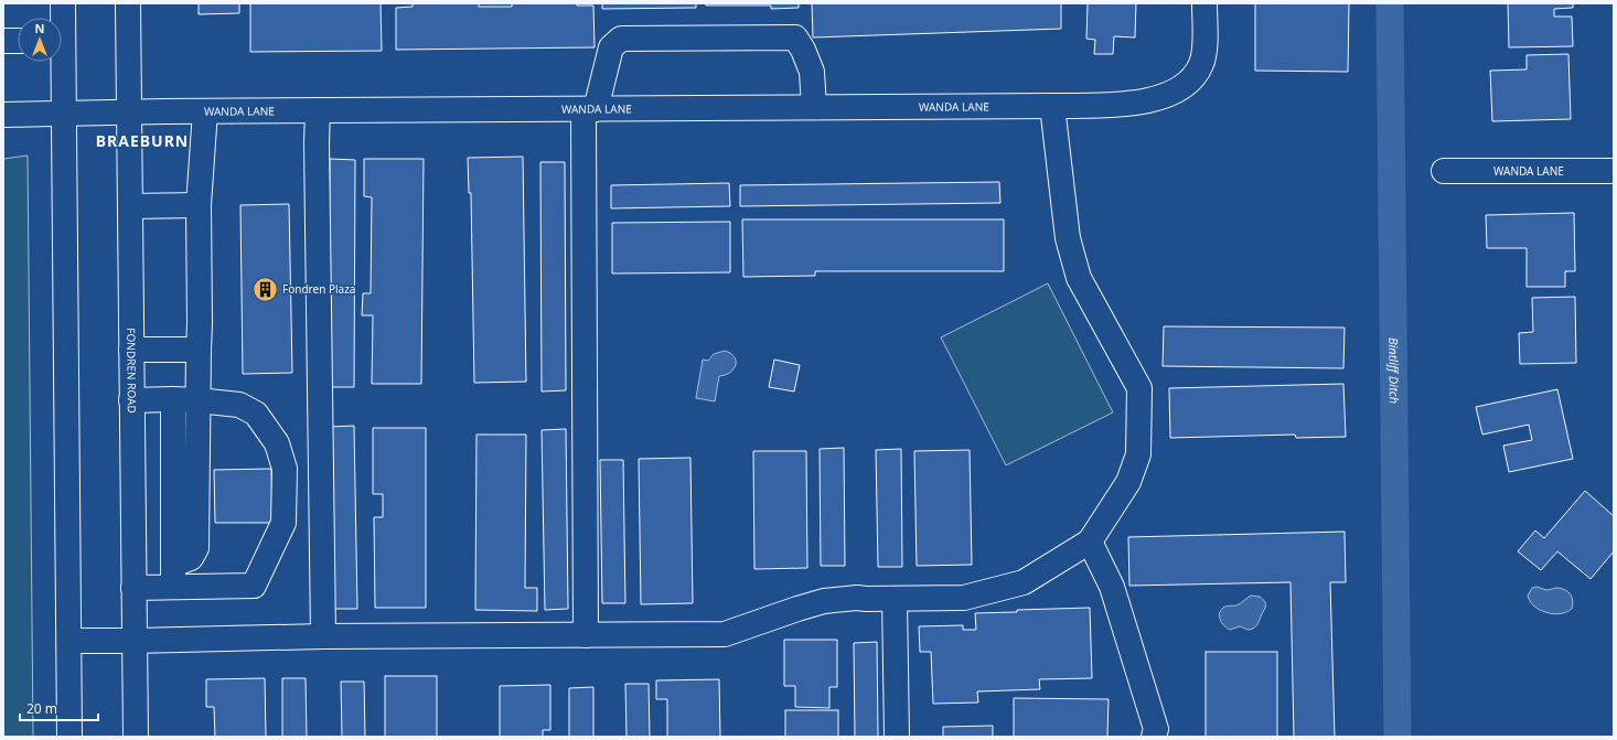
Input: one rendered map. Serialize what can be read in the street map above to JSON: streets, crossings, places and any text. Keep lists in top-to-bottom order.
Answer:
{
  "streets": {
    "main road": ["WANDA LANE", "FONDREN ROAD"]
  },
  "crossings": [
    ["WANDA LANE", "FONDREN ROAD"]
  ],
  "districts": ["BRAEBURN"],
  "water": ["Bintliff Ditch"],
  "places": {
    "building": ["Fondren Plaza"]
  },
  "scale_bar": "20 m",
  "north": "top"
}
